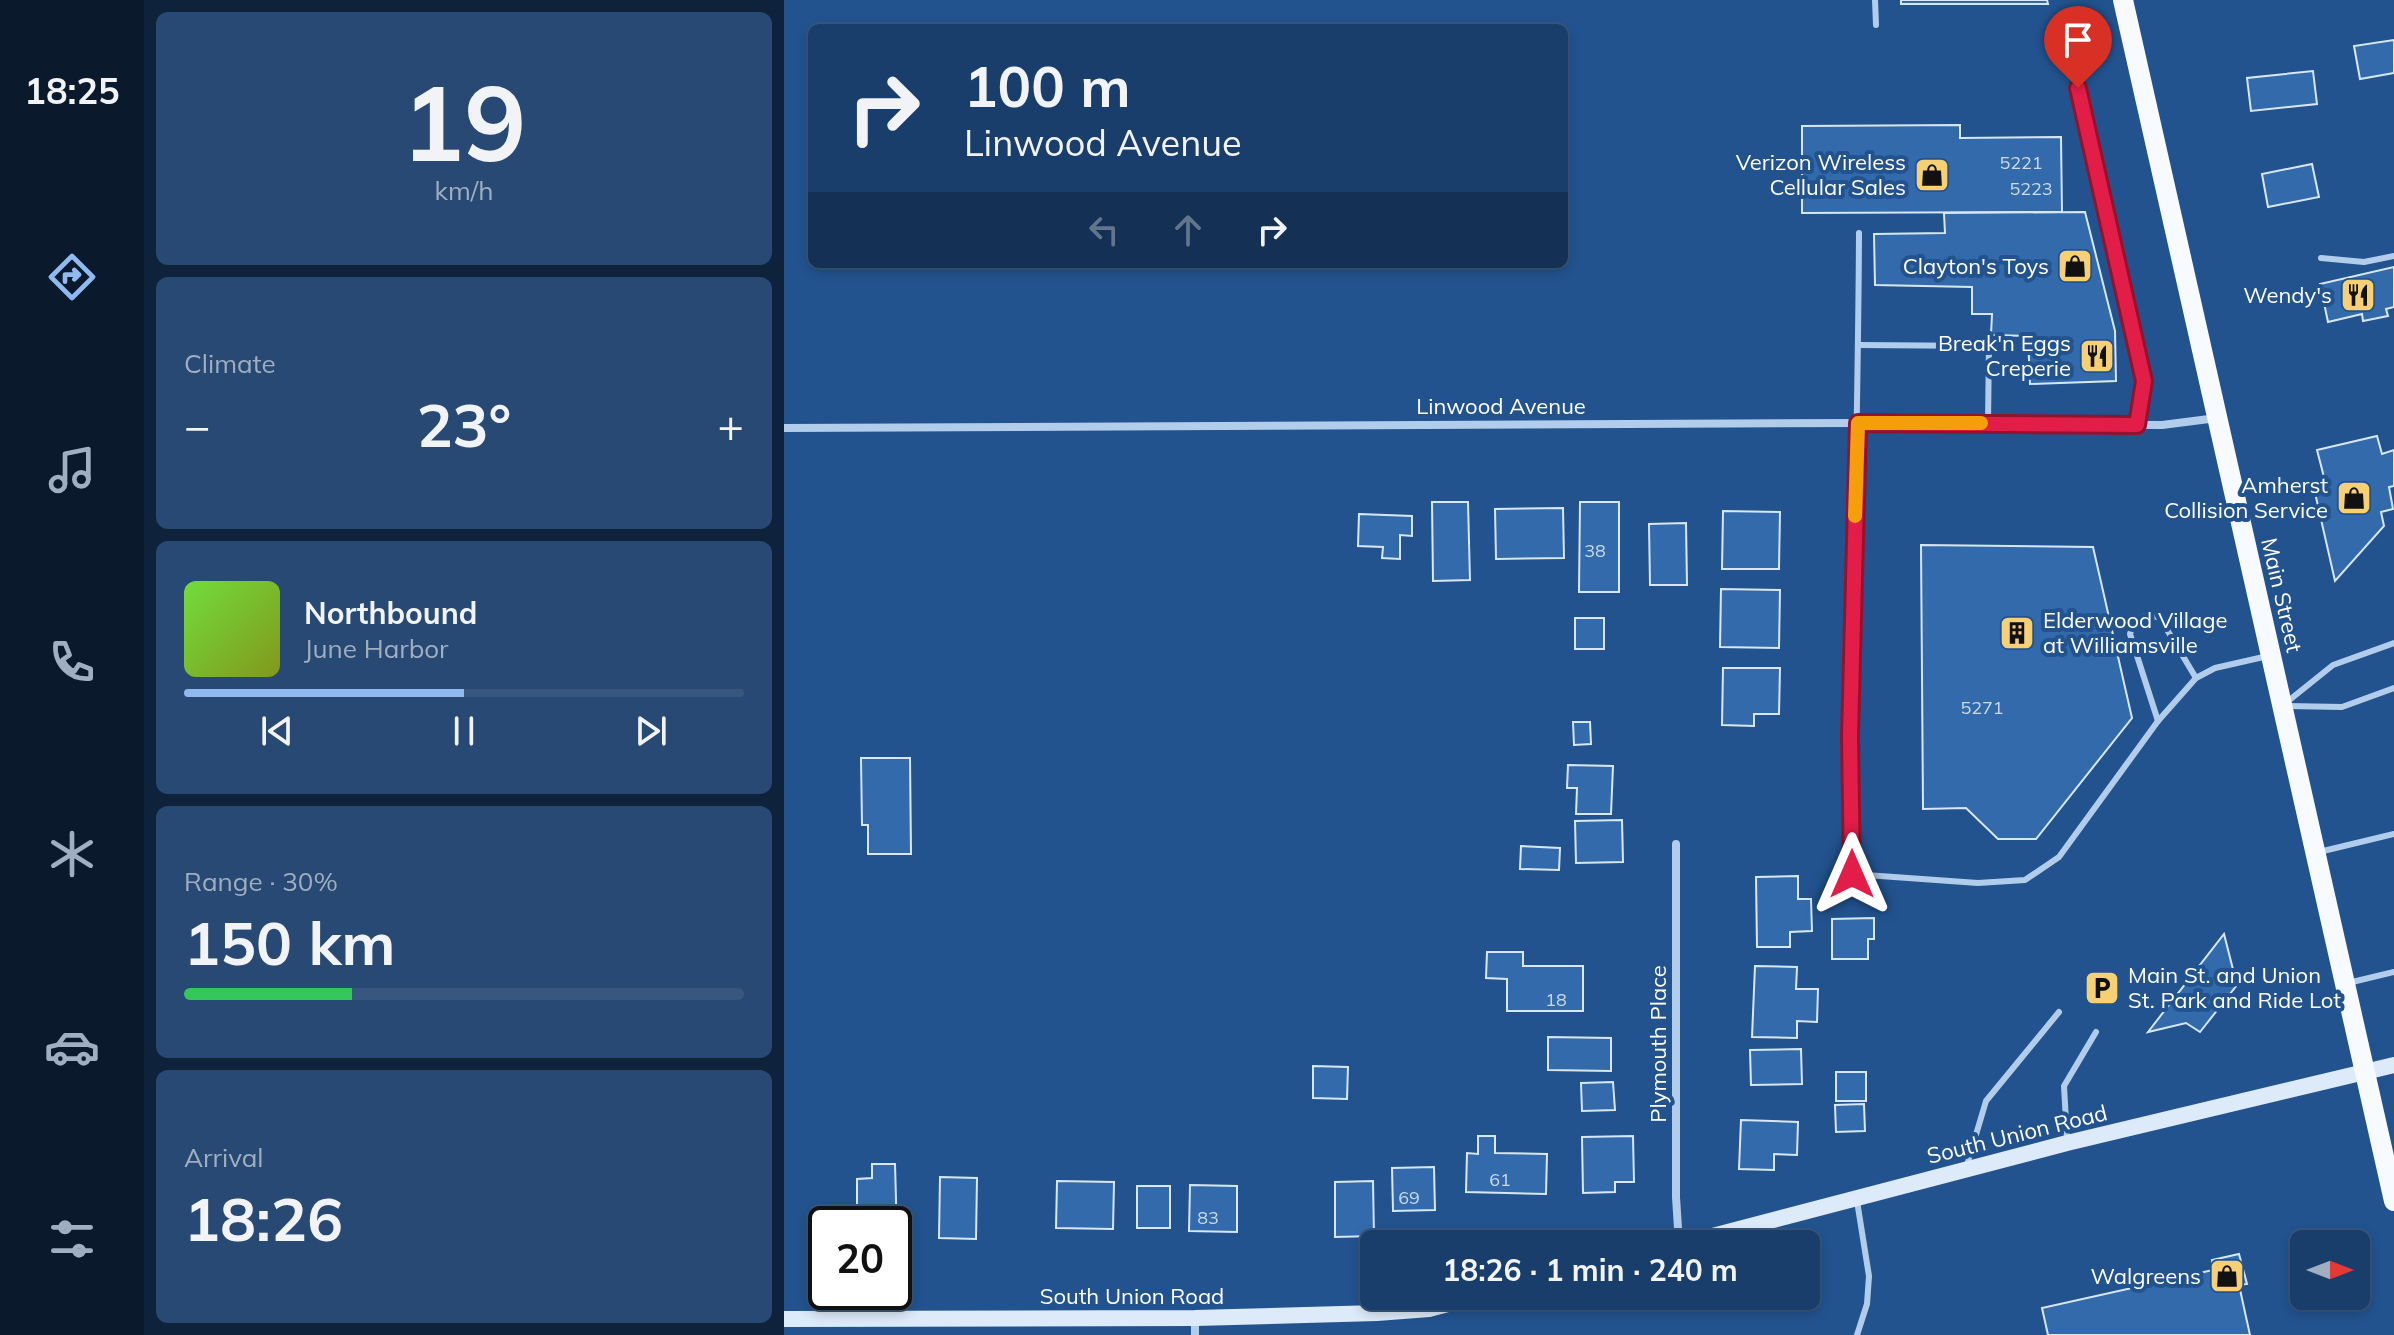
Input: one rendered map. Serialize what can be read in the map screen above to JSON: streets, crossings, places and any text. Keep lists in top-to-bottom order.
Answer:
{
  "streets": {
    "main road": ["Main Street", "South Union Road"],
    "street": ["Linwood Avenue", "Plymouth Place"]
  },
  "crossings": [
    ["Linwood Avenue", "Main Street"],
    ["Main Street", "South Union Road"]
  ],
  "places": {
    "shop": [
      "Verizon Wireless Cellular Sales",
      "Clayton's Toys",
      "Amherst Collision Service",
      "Walgreens"
    ],
    "restaurant": ["Wendy's", "Break'n Eggs Creperie"],
    "building": ["Elderwood Village at Williamsville"],
    "parking": ["Main St. and Union St. Park and Ride Lot"]
  },
  "house_numbers": [
    "5221",
    "5223",
    "38",
    "5271",
    "18",
    "61",
    "69",
    "83"
  ],
  "north": "right",
  "page": {
    "tabs": "18:25",
    "tile": [
      ["19", "km/h"],
      "Climate",
      ["Range · 30%", "150 km"],
      ["Arrival", "18:26"]
    ],
    "turn": ["100 m", "Linwood Avenue"],
    "heat": ["−", "23°", "+"],
    "song": ["Northbound", "June Harbor"],
    "limit": "20",
    "trip": "18:26 · 1 min · 240 m"
  }
}
